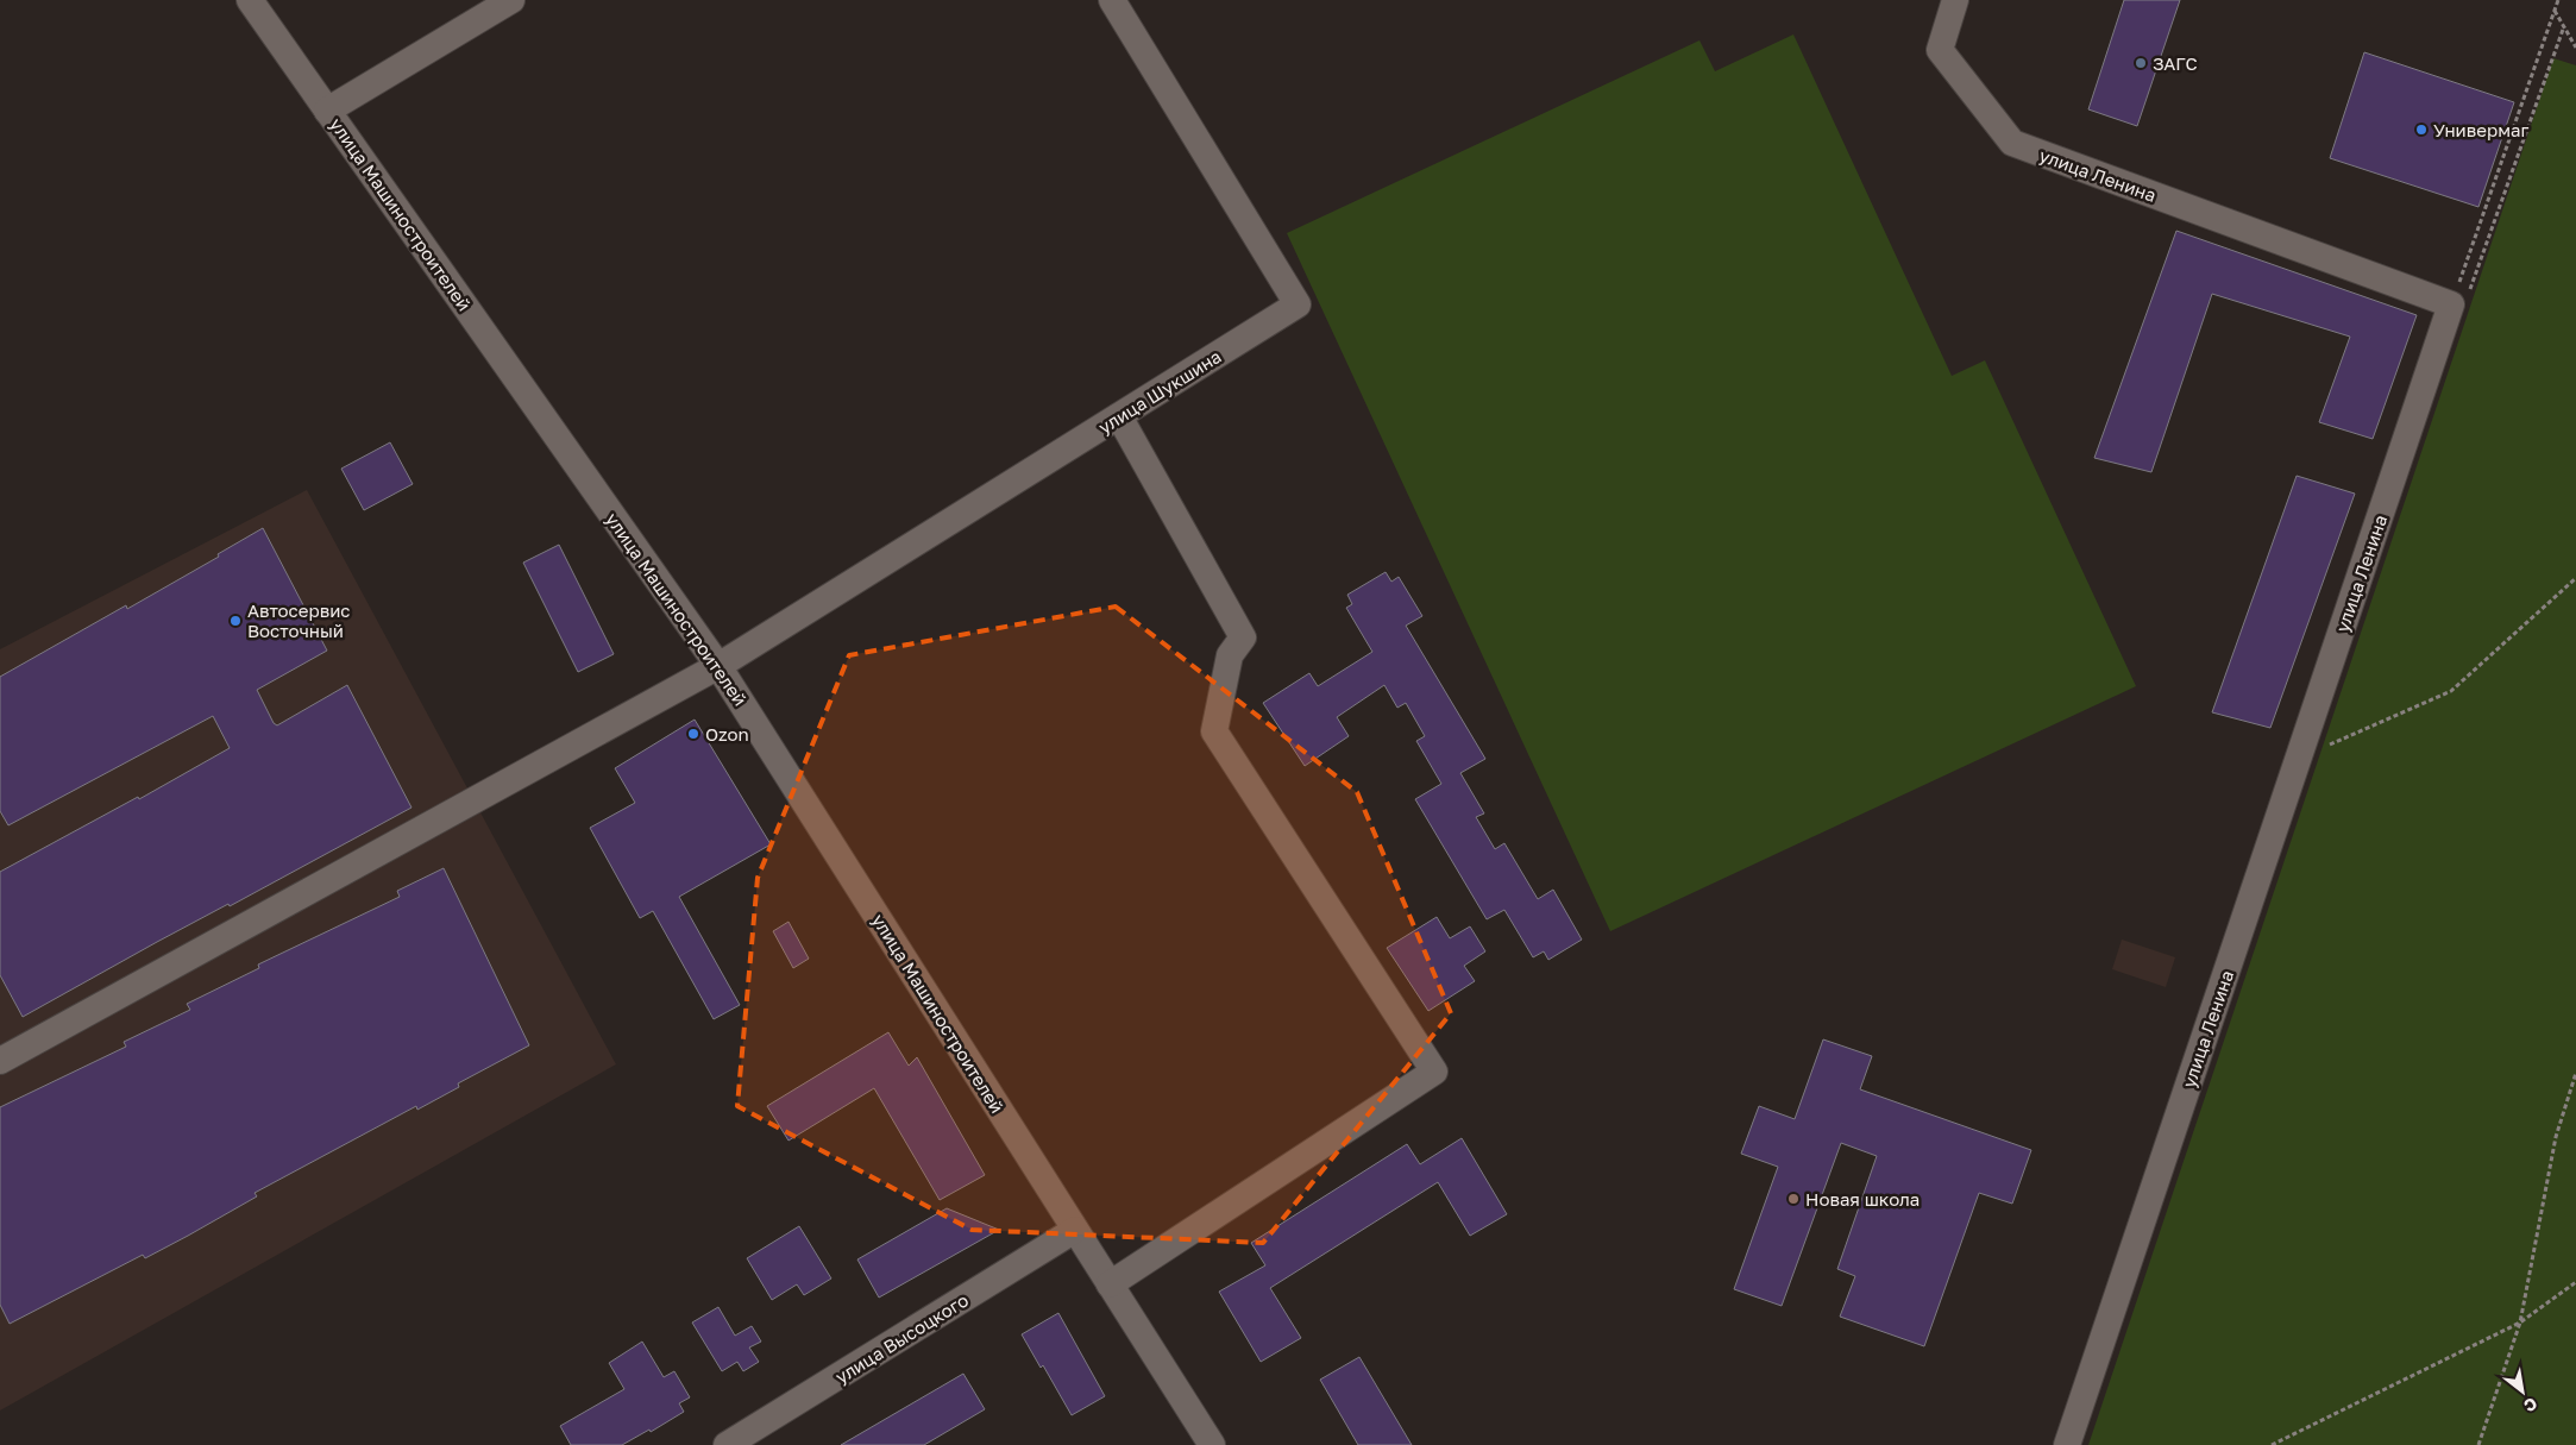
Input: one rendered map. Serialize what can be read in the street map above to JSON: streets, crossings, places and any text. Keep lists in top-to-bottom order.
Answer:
{
  "streets": {
    "street": [
      "улица Ленина",
      "улица Машиностроителей",
      "улица Шукшина",
      "улица Высоцкого"
    ]
  },
  "crossings": [
    ["улица Машиностроителей", "улица Шукшина"],
    ["улица Машиностроителей", "улица Высоцкого"]
  ],
  "places": [
    "ЗАГС",
    "Универмаг",
    "Автосервис Восточный",
    "Ozon",
    "Новая школа"
  ],
  "north": "bottom right"
}
